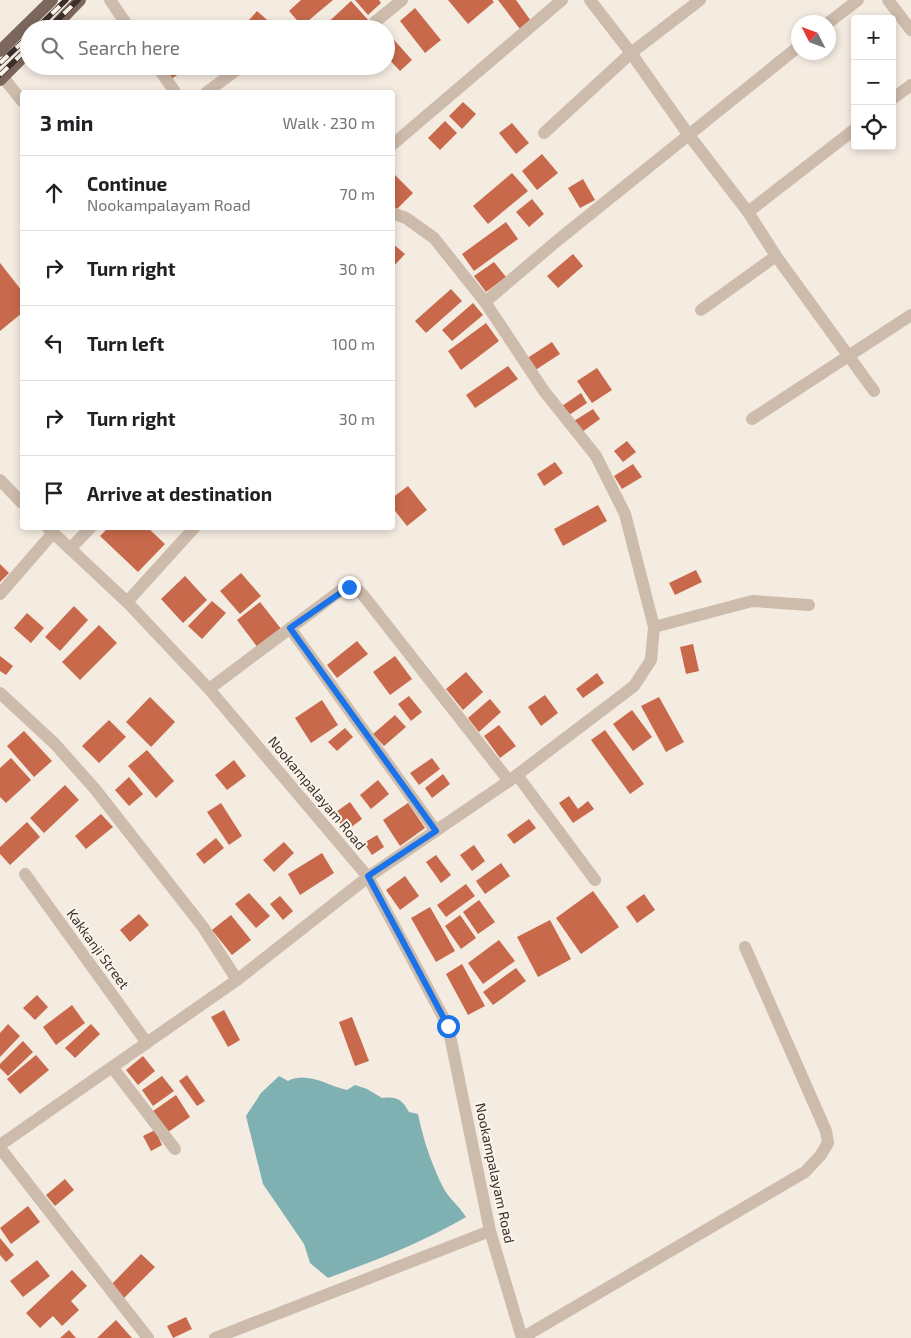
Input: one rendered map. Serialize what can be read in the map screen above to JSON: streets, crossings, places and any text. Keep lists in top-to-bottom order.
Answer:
{
  "streets": {
    "street": ["Nookampalayam Road", "Kakkanji Street"]
  },
  "north": "top left",
  "page": {
    "map_buttons": ["+", "−"],
    "search": "Search here",
    "heading": ["3 min", "Walk · 230 m"],
    "list": [
      ["Continue", "Nookampalayam Road", "70 m"],
      ["Turn right", "30 m"],
      ["Turn left", "100 m"],
      ["Turn right", "30 m"],
      "Arrive at destination"
    ]
  }
}
